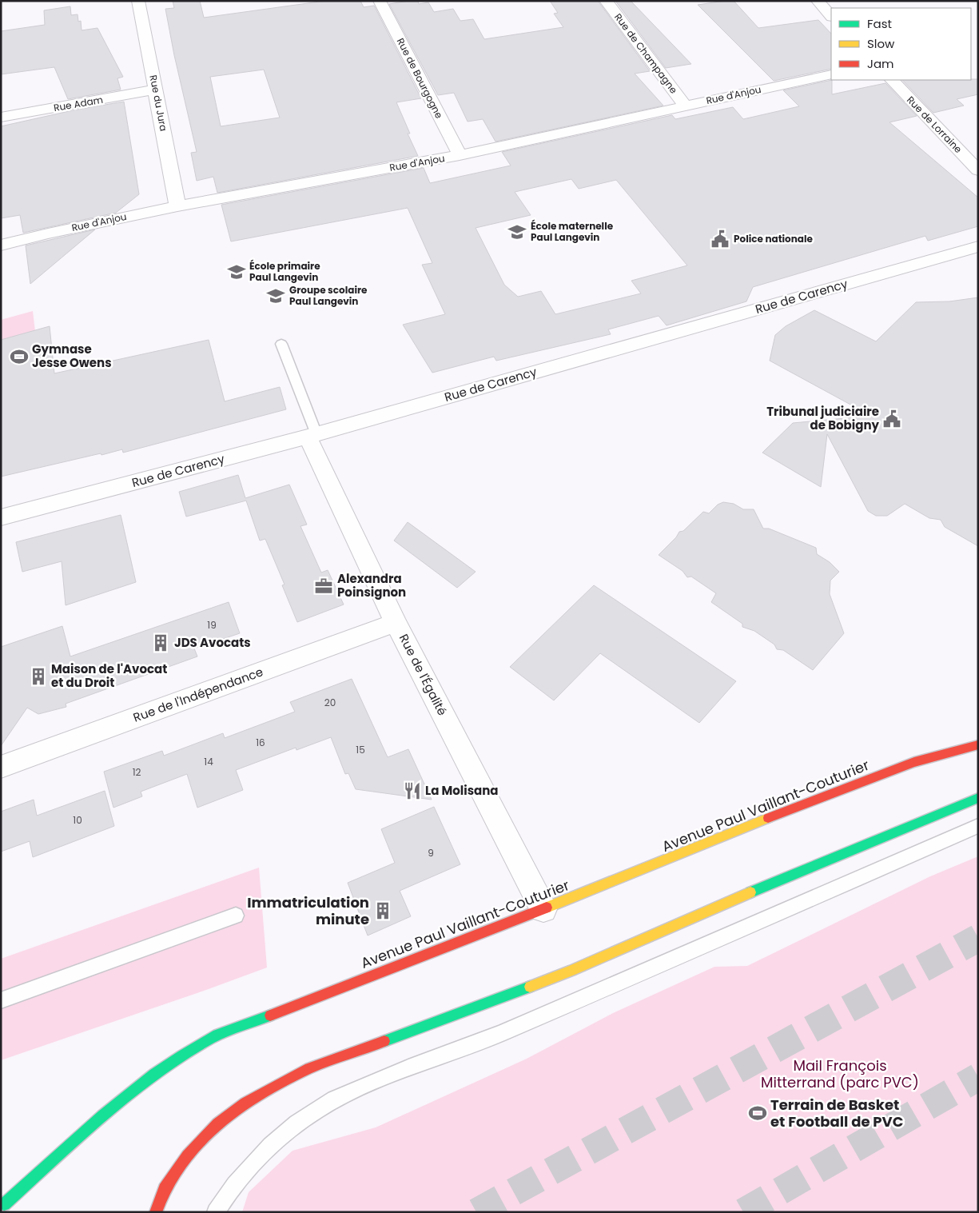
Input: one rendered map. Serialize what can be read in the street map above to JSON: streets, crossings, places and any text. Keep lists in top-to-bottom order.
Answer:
{
  "streets": {
    "main road": ["Avenue Paul Vaillant-Couturier"],
    "street": [
      "Rue de Champagne",
      "Rue de Bourgogne",
      "Rue d'Anjou",
      "Rue du Jura",
      "Rue Adam",
      "Rue de Lorraine",
      "Rue de Carency",
      "Rue de l'Égalité",
      "Rue de l'Indépendance"
    ]
  },
  "crossings": [
    ["Rue de Champagne", "Rue d'Anjou"],
    ["Rue de Bourgogne", "Rue d'Anjou"],
    ["Rue d'Anjou", "Rue du Jura"],
    ["Rue du Jura", "Rue Adam"],
    ["Rue de Carency", "Rue de l'Égalité"],
    ["Rue de l'Égalité", "Rue de l'Indépendance"],
    ["Rue de l'Égalité", "Avenue Paul Vaillant-Couturier"]
  ],
  "parks": ["Mail François Mitterrand (parc PVC)"],
  "places": {
    "school or university": ["École maternelle Paul Langevin", "École primaire Paul Langevin", "Groupe scolaire Paul Langevin"],
    "public building": ["Police nationale", "Tribunal judiciaire de Bobigny"],
    "sports": ["Gymnase Jesse Owens", "Terrain de Basket et Football de PVC"],
    "office": ["Alexandra Poinsignon"],
    "building": ["JDS Avocats", "Maison de l'Avocat et du Droit", "Immatriculation minute"],
    "restaurant": ["La Molisana"]
  },
  "house_numbers": [
    "19",
    "20",
    "16",
    "15",
    "14",
    "12",
    "10",
    "9"
  ],
  "legend": ["Fast", "Slow", "Jam"]
}
